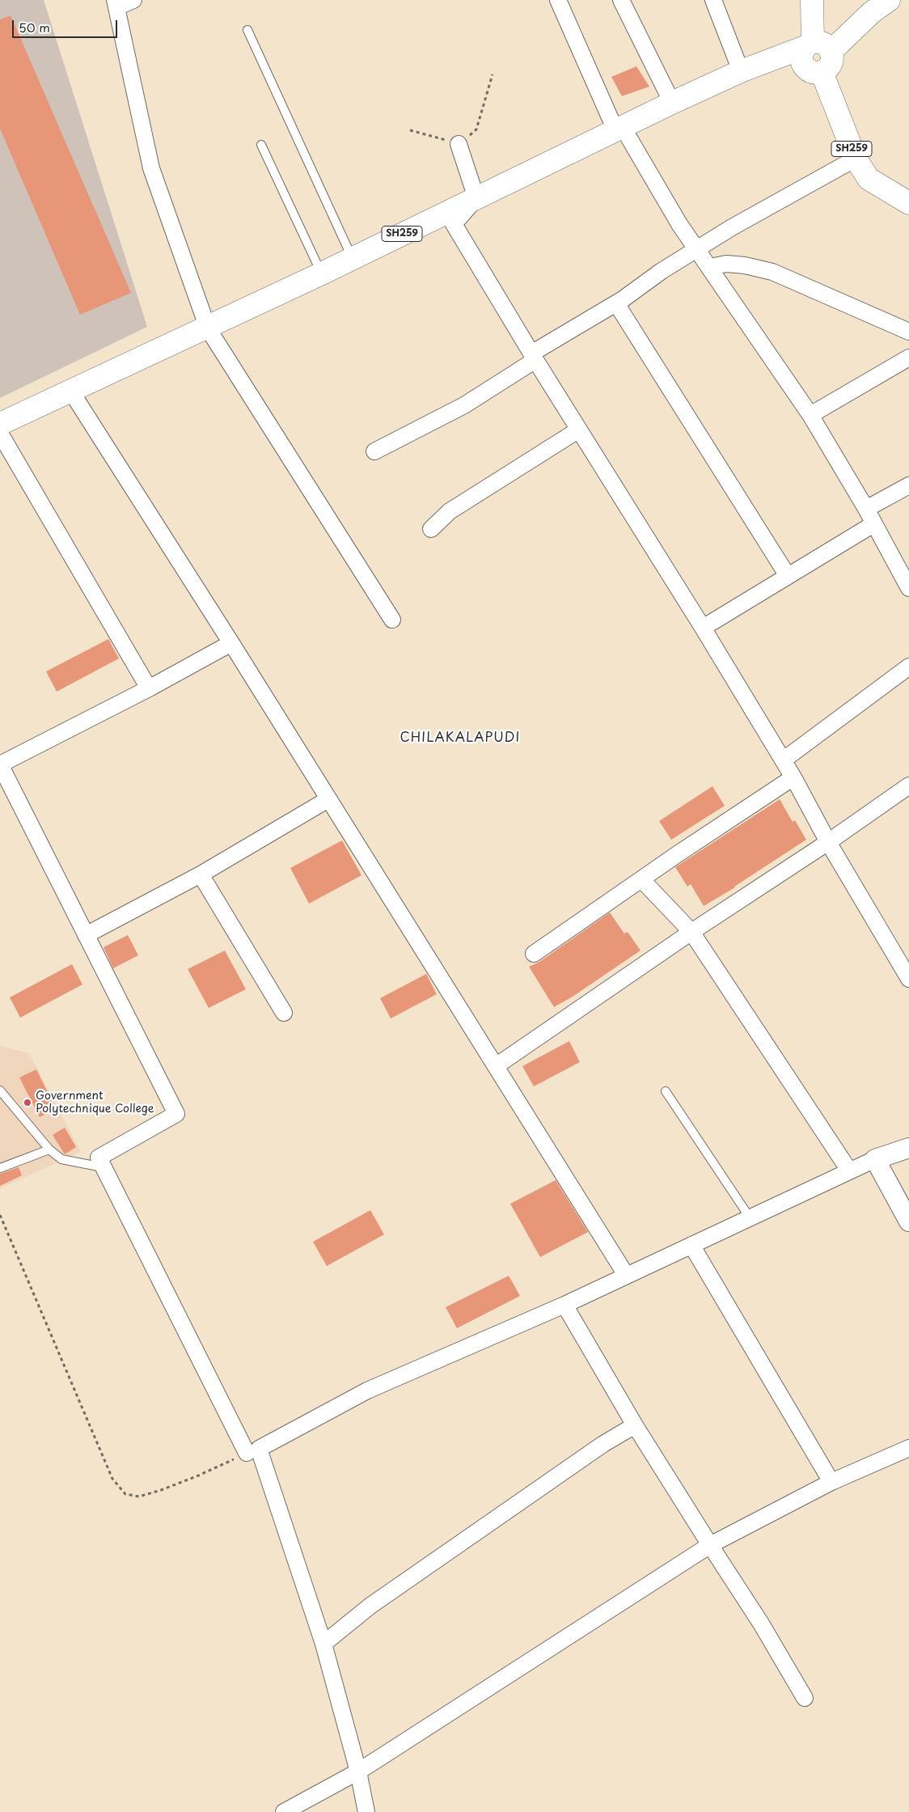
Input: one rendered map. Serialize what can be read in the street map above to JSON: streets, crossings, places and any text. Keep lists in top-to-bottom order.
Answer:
{
  "streets": {
    "main road": ["SH259"]
  },
  "districts": ["CHILAKALAPUDI"],
  "places": ["Government Polytechnique College"],
  "scale_bar": "50 m"
}
